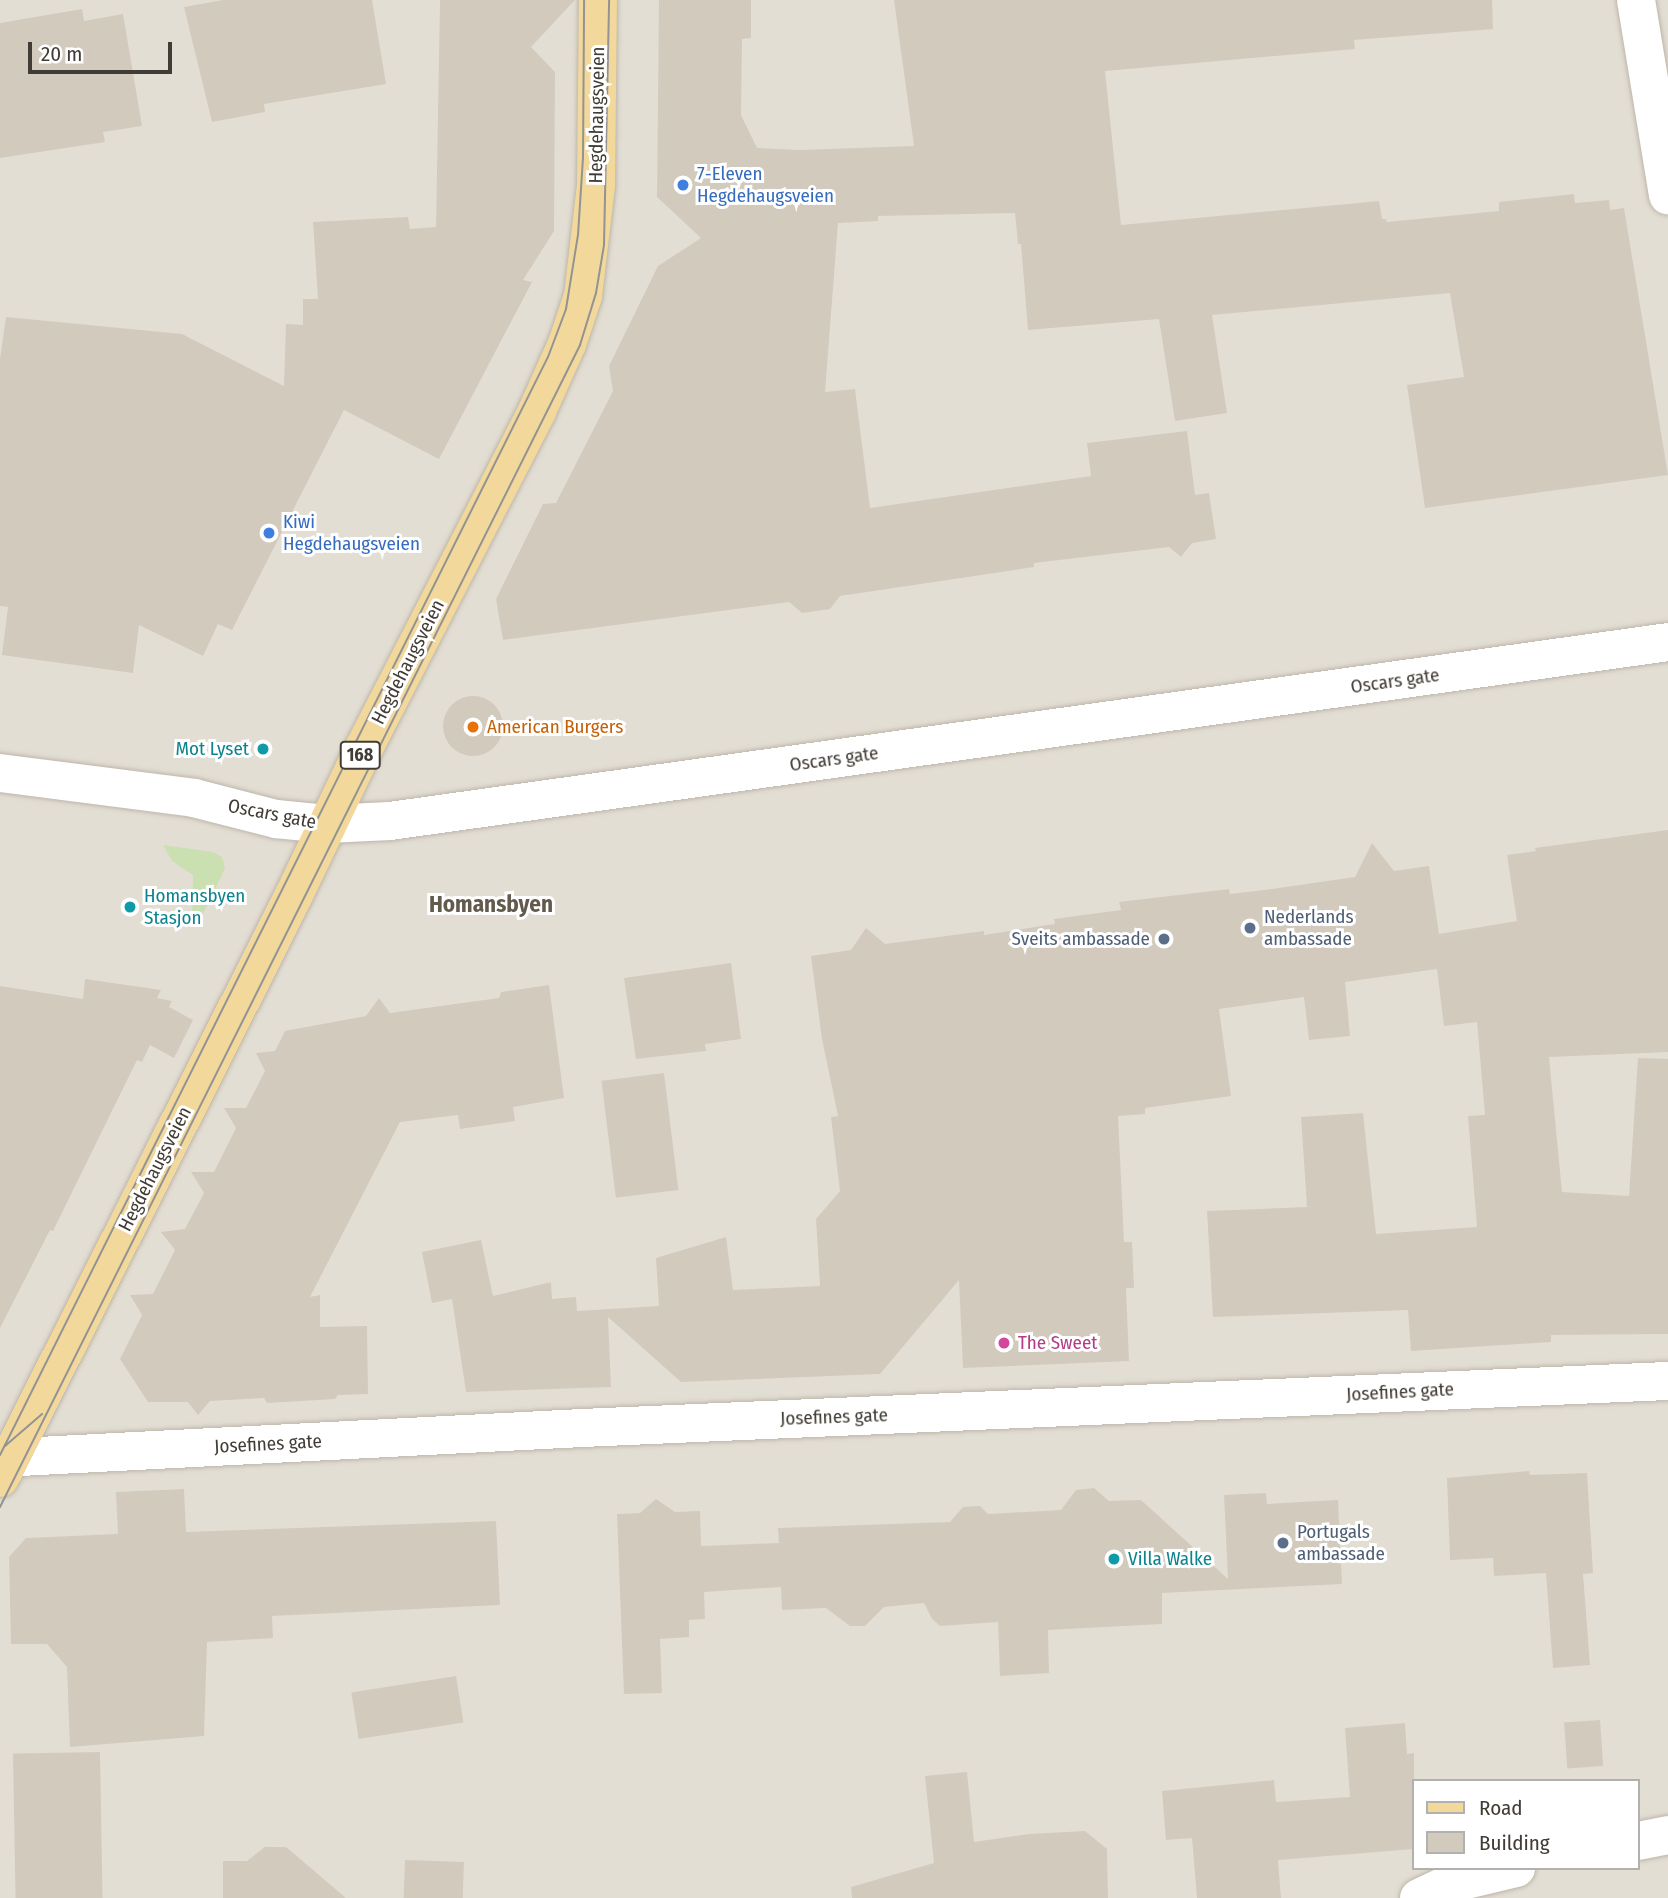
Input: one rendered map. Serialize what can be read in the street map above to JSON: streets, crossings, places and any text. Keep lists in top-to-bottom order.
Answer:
{
  "streets": {
    "main road": ["Hegdehaugsveien", "168"],
    "street": ["Oscars gate", "Josefines gate"]
  },
  "crossings": [
    ["Hegdehaugsveien", "Oscars gate"],
    ["Hegdehaugsveien", "Josefines gate"]
  ],
  "districts": ["Homansbyen"],
  "places": [
    "7-Eleven Hegdehaugsveien",
    "Kiwi Hegdehaugsveien",
    "American Burgers",
    "Mot Lyset",
    "Homansbyen Stasjon",
    "Nederlands ambassade",
    "Sveits ambassade",
    "The Sweet",
    "Portugals ambassade",
    "Villa Walke"
  ],
  "legend": ["Road", "Building"],
  "scale_bar": "20 m"
}
